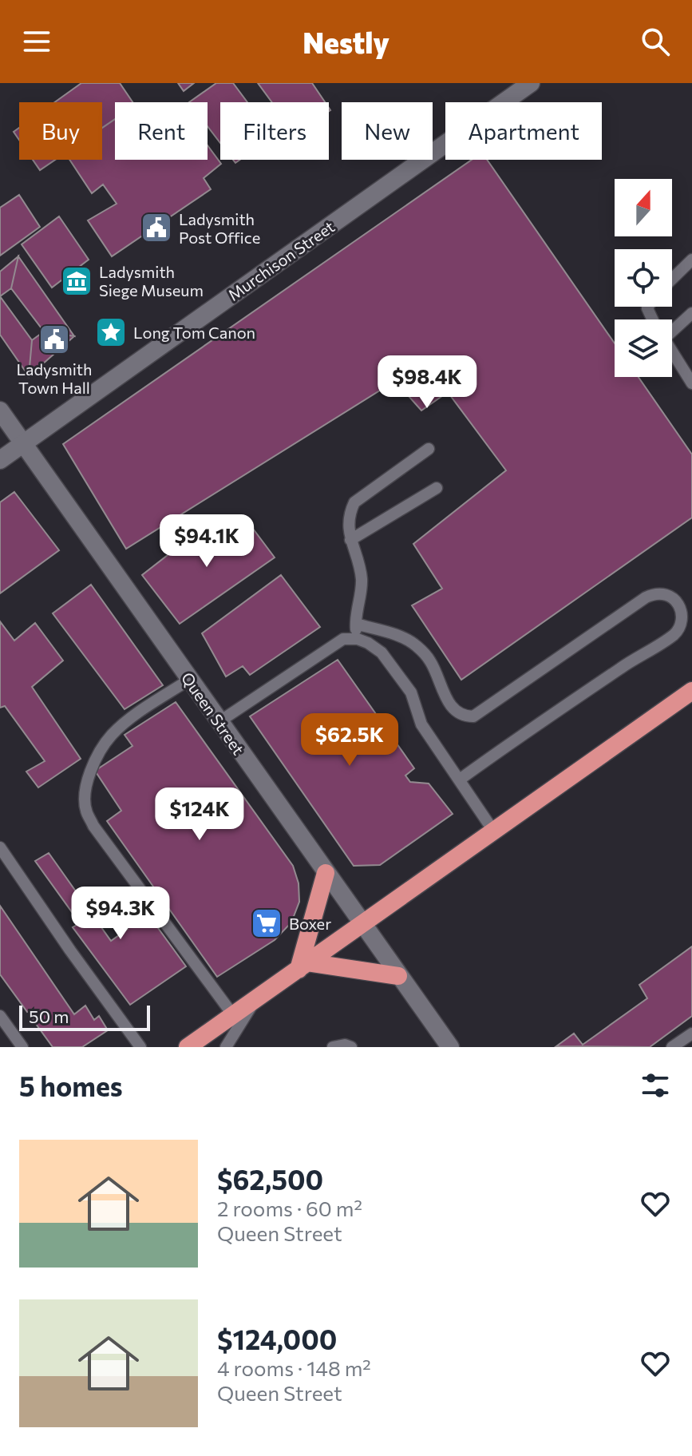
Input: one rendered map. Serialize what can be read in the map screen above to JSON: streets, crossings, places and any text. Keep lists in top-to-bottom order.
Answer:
{
  "streets": {
    "street": ["Murchison Street", "Queen Street"]
  },
  "crossings": [
    ["Murchison Street", "Queen Street"]
  ],
  "places": {
    "public building": ["Ladysmith Post Office", "Ladysmith Town Hall"],
    "museum": ["Ladysmith Siege Museum"],
    "place": ["Long Tom Canon"],
    "supermarket": ["Boxer"]
  },
  "scale_bar": "50 m",
  "north": "top",
  "page": {
    "header": "Nestly",
    "chip": [
      "Buy",
      "Rent",
      "Filters",
      "New",
      "Apartment"
    ],
    "price": [
      "$98.4K",
      "$94.1K",
      "$62.5K",
      "$124K",
      "$94.3K"
    ],
    "scale": "50 m",
    "heading": "5 homes",
    "list": [
      {
        "name": "$62,500",
        "note": "2 rooms · 60 m² · Queen Street"
      },
      {
        "name": "$124,000",
        "note": "4 rooms · 148 m² · Queen Street"
      }
    ]
  }
}
